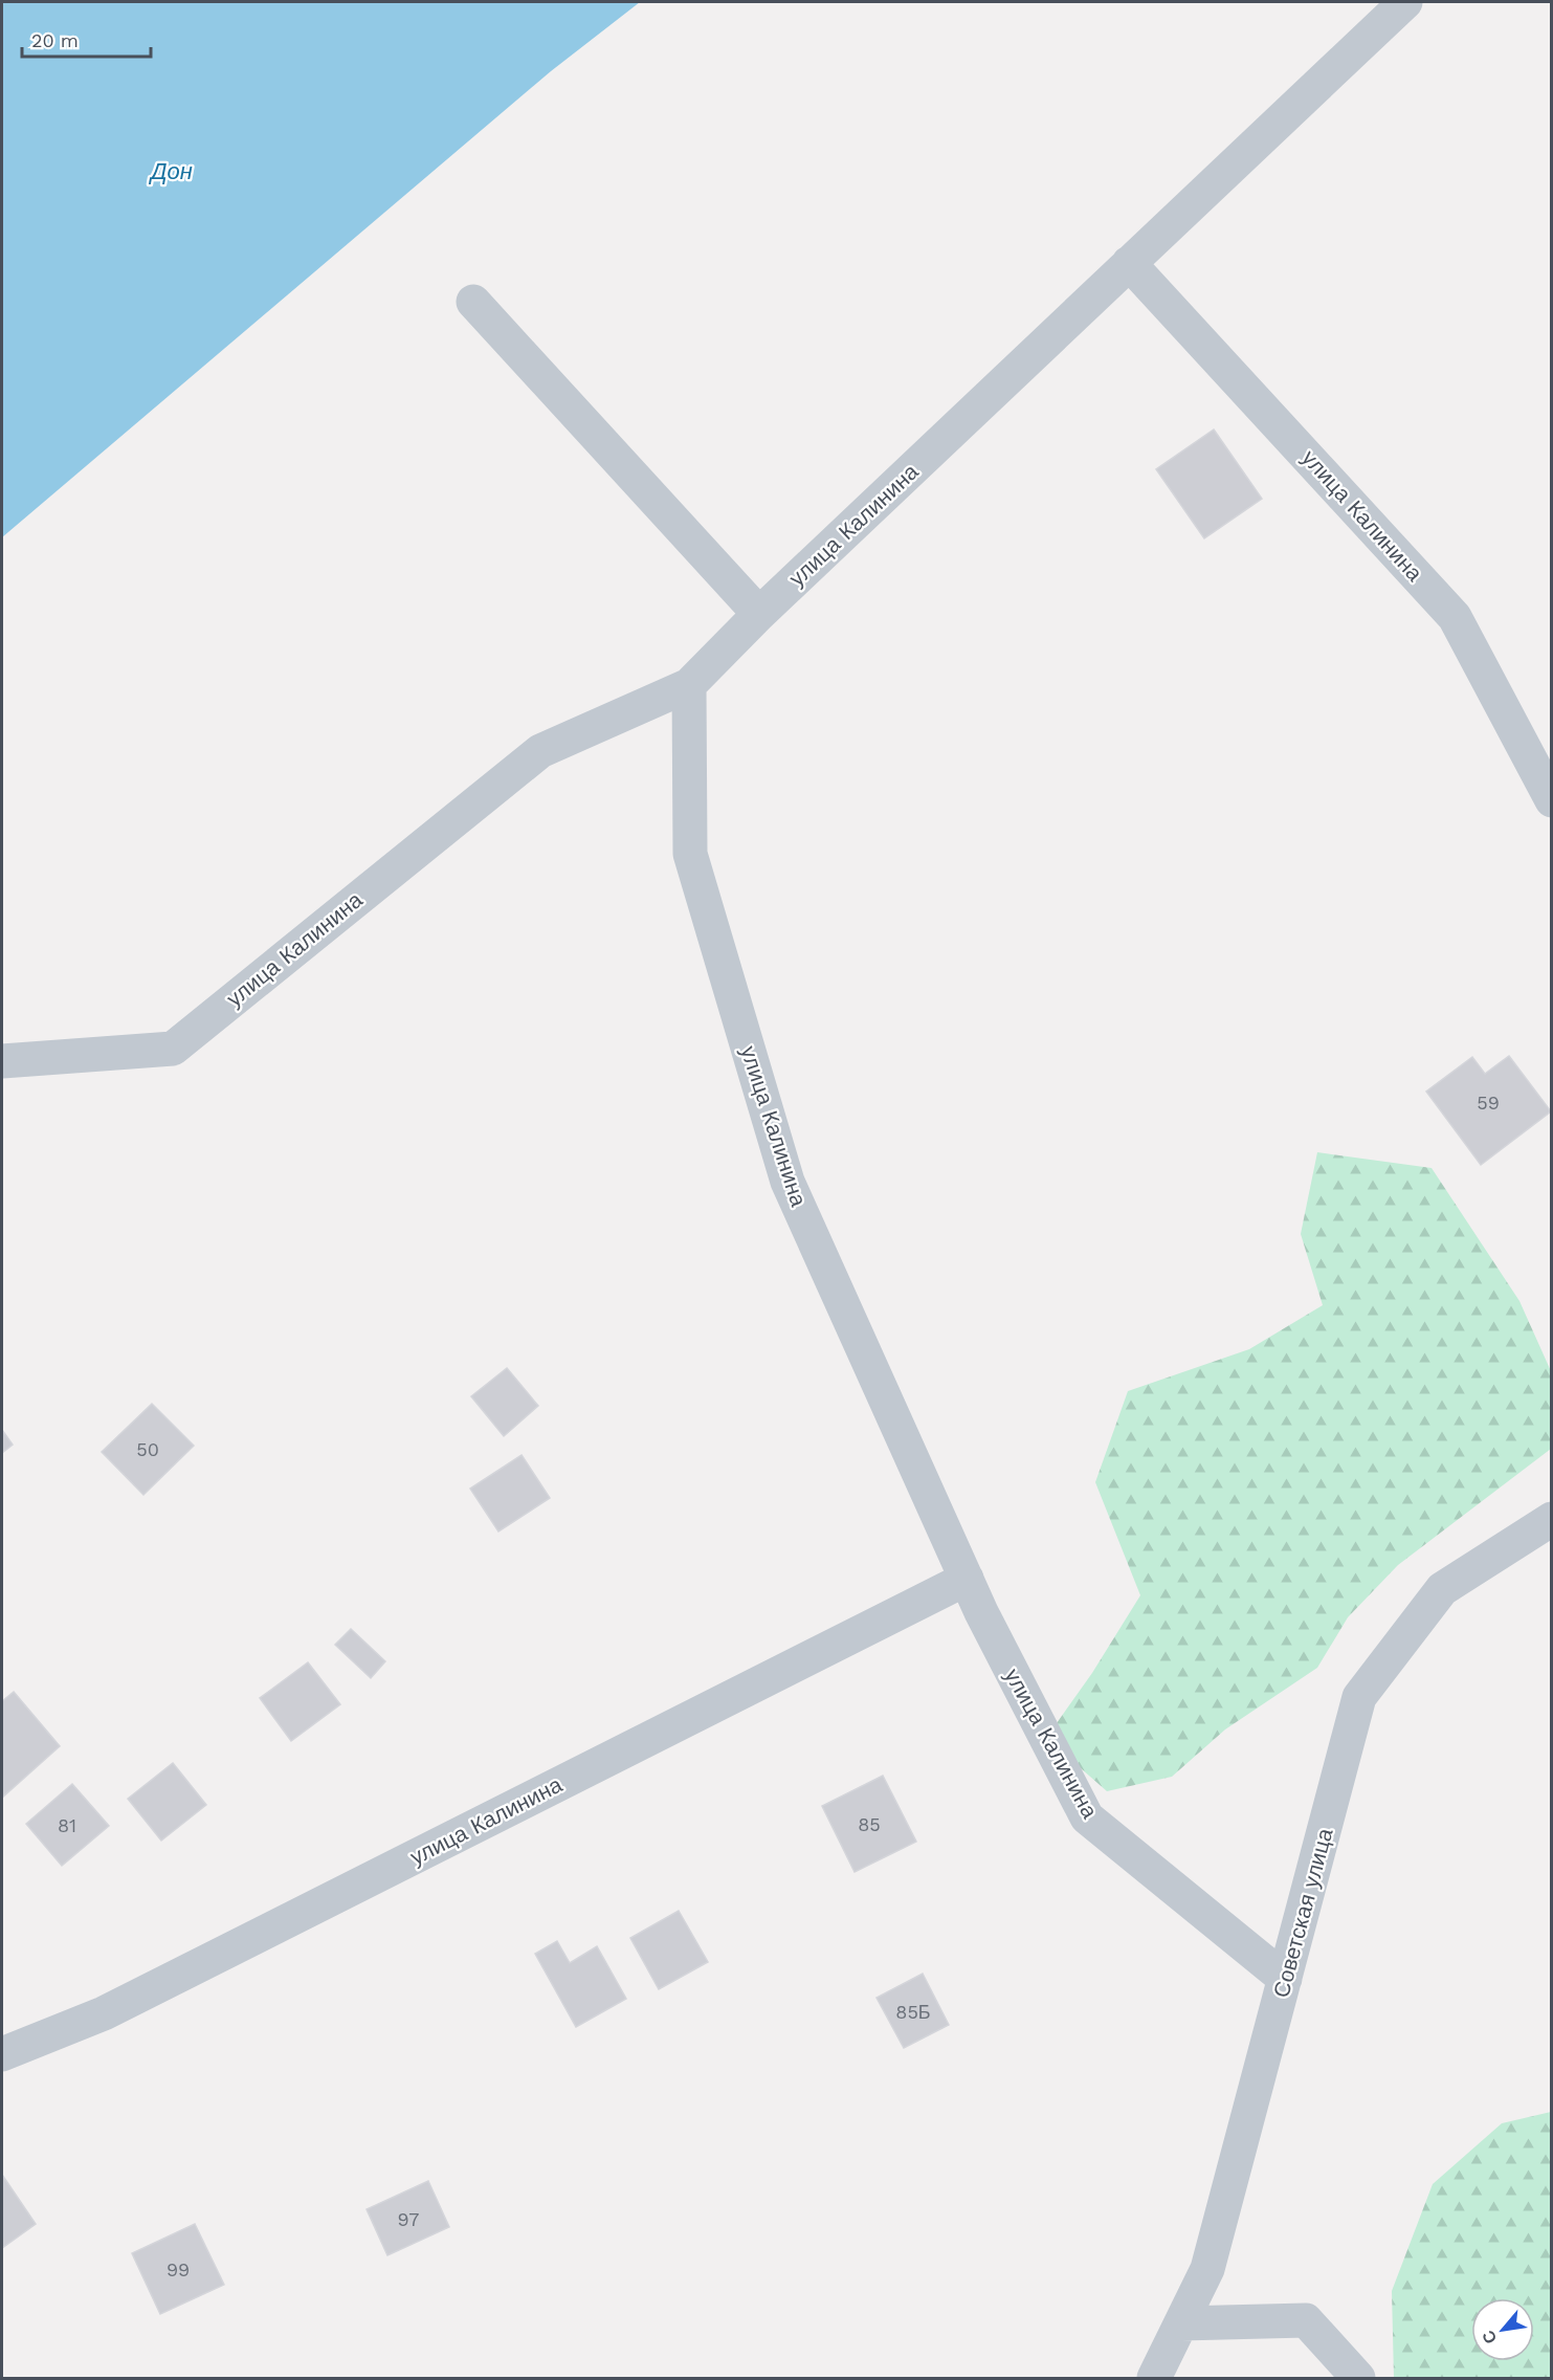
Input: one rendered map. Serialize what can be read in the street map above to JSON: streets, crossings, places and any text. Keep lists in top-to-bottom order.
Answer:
{
  "streets": {
    "street": ["улица Калинина", "Советская улица"]
  },
  "crossings": [
    ["улица Калинина", "Советская улица"]
  ],
  "water": ["Дон"],
  "house_numbers": [
    "59",
    "50",
    "85",
    "81",
    "85Б",
    "97",
    "99"
  ],
  "scale_bar": "20 m",
  "north": "bottom left"
}
